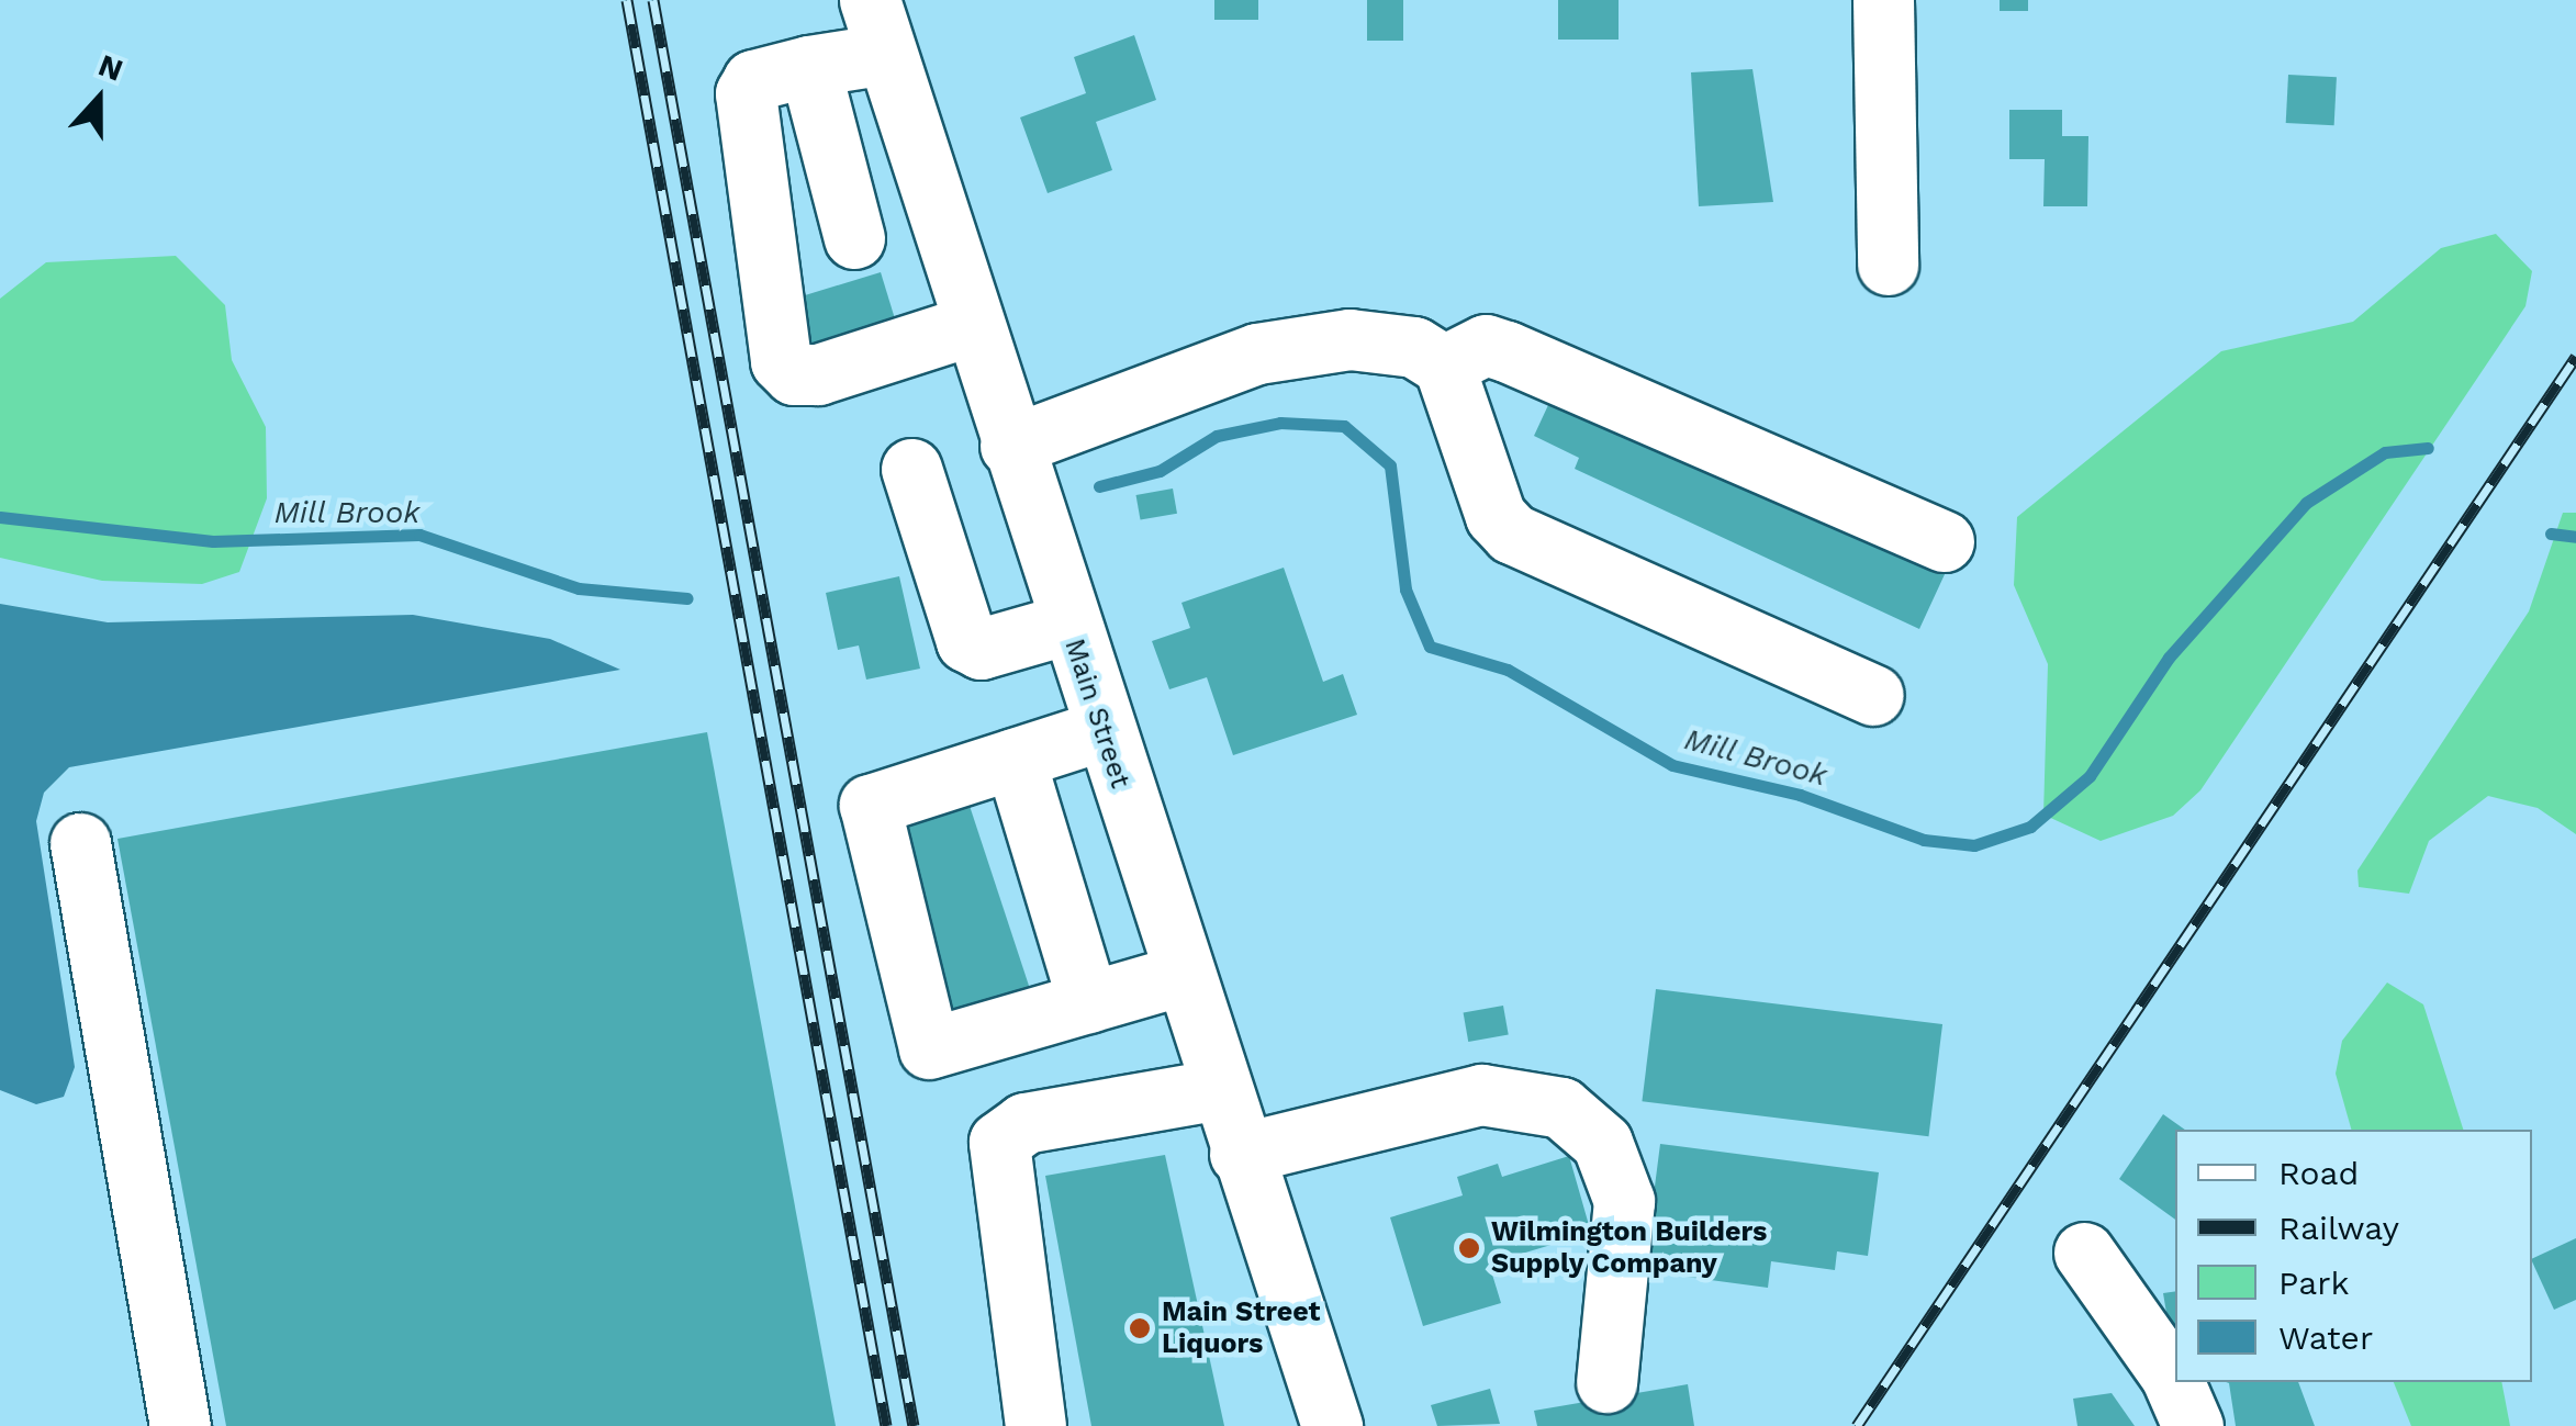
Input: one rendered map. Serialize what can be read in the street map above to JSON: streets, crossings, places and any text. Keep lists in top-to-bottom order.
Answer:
{
  "streets": {
    "main road": ["Main Street"]
  },
  "water": ["Mill Brook"],
  "places": ["Wilmington Builders Supply Company", "Main Street Liquors"],
  "legend": [
    "Road",
    "Railway",
    "Park",
    "Water"
  ],
  "north": "top"
}
